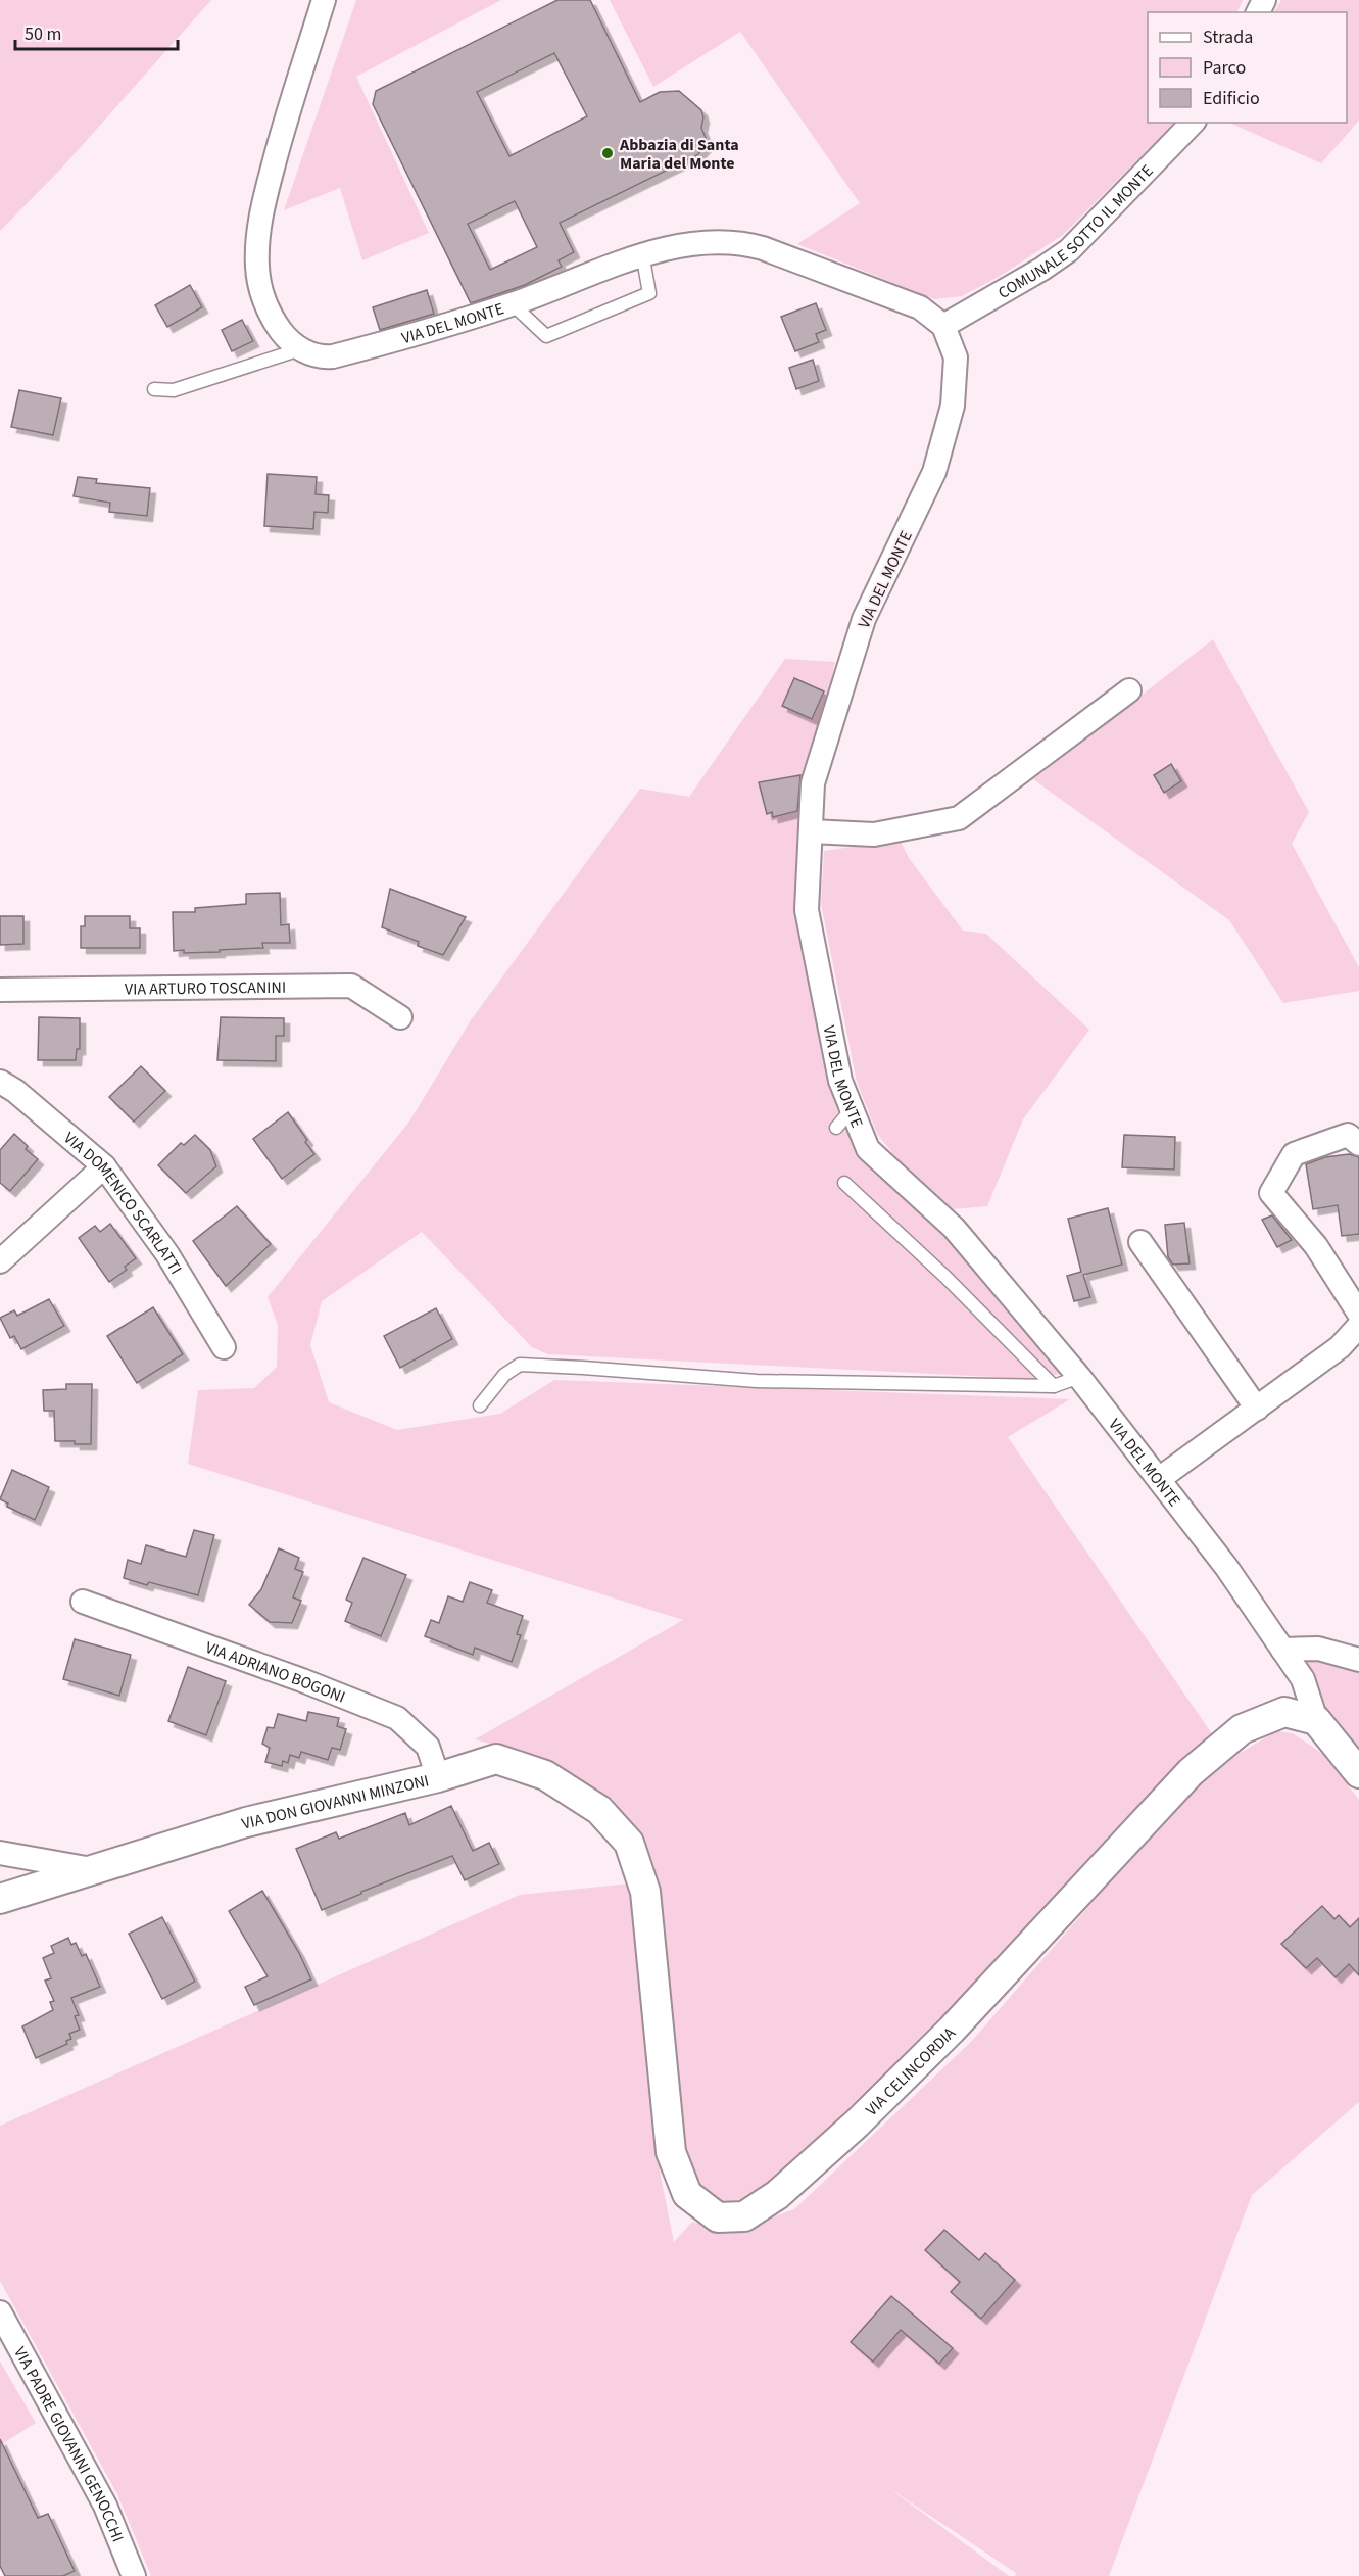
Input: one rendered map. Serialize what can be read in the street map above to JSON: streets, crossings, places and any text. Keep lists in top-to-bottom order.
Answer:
{
  "streets": {
    "street": [
      "COMUNALE SOTTO IL MONTE",
      "VIA DEL MONTE",
      "VIA ARTURO TOSCANINI",
      "VIA DOMENICO SCARLATTI",
      "VIA ADRIANO BOGONI",
      "VIA DON GIOVANNI MINZONI",
      "VIA CELINCORDIA",
      "VIA PADRE GIOVANNI GENOCCHI"
    ]
  },
  "crossings": [
    ["COMUNALE SOTTO IL MONTE", "VIA DEL MONTE"],
    ["VIA DEL MONTE", "VIA CELINCORDIA"],
    ["VIA ADRIANO BOGONI", "VIA DON GIOVANNI MINZONI"],
    ["VIA DON GIOVANNI MINZONI", "VIA CELINCORDIA"]
  ],
  "places": ["Abbazia di Santa Maria del Monte"],
  "legend": ["Strada", "Parco", "Edificio"],
  "scale_bar": "50 m"
}
